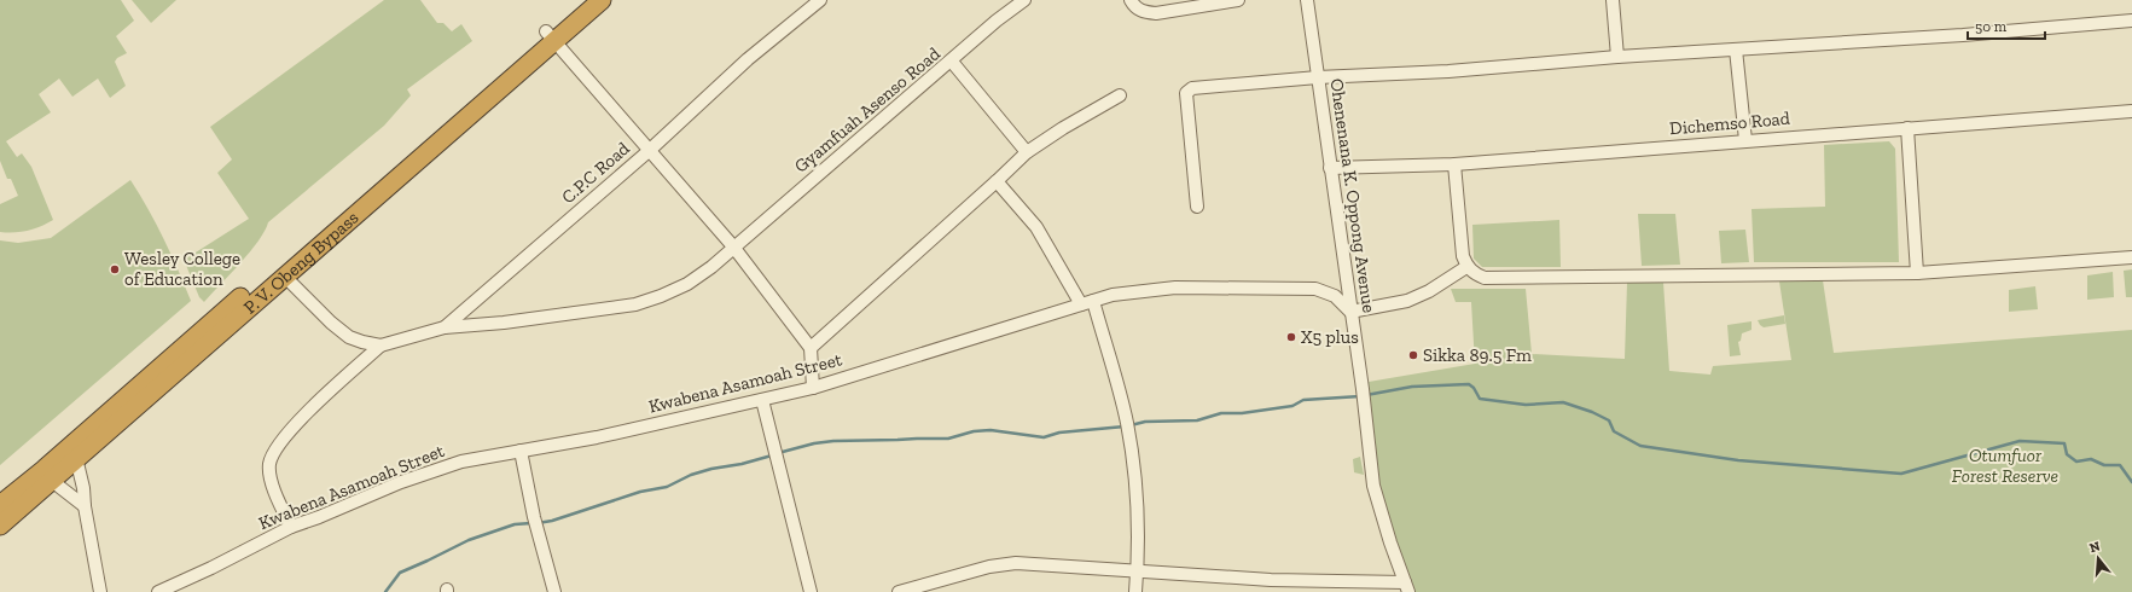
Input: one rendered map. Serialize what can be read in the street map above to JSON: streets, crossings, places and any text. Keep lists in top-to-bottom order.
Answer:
{
  "streets": {
    "highway": ["P. V. Obeng Bypass"],
    "street": [
      "Gyamfuah Asenso Road",
      "Dichemso Road",
      "C.P.C Road",
      "Ohenenana K. Oppong Avenue",
      "Kwabena Asamoah Street"
    ]
  },
  "crossings": [
    ["Dichemso Road", "Ohenenana K. Oppong Avenue"],
    ["Ohenenana K. Oppong Avenue", "Kwabena Asamoah Street"]
  ],
  "parks": ["Otumfuor Forest Reserve"],
  "places": ["Wesley College of Education", "X5 plus", "Sikka 89.5 Fm"],
  "scale_bar": "50 m",
  "north": "top"
}
